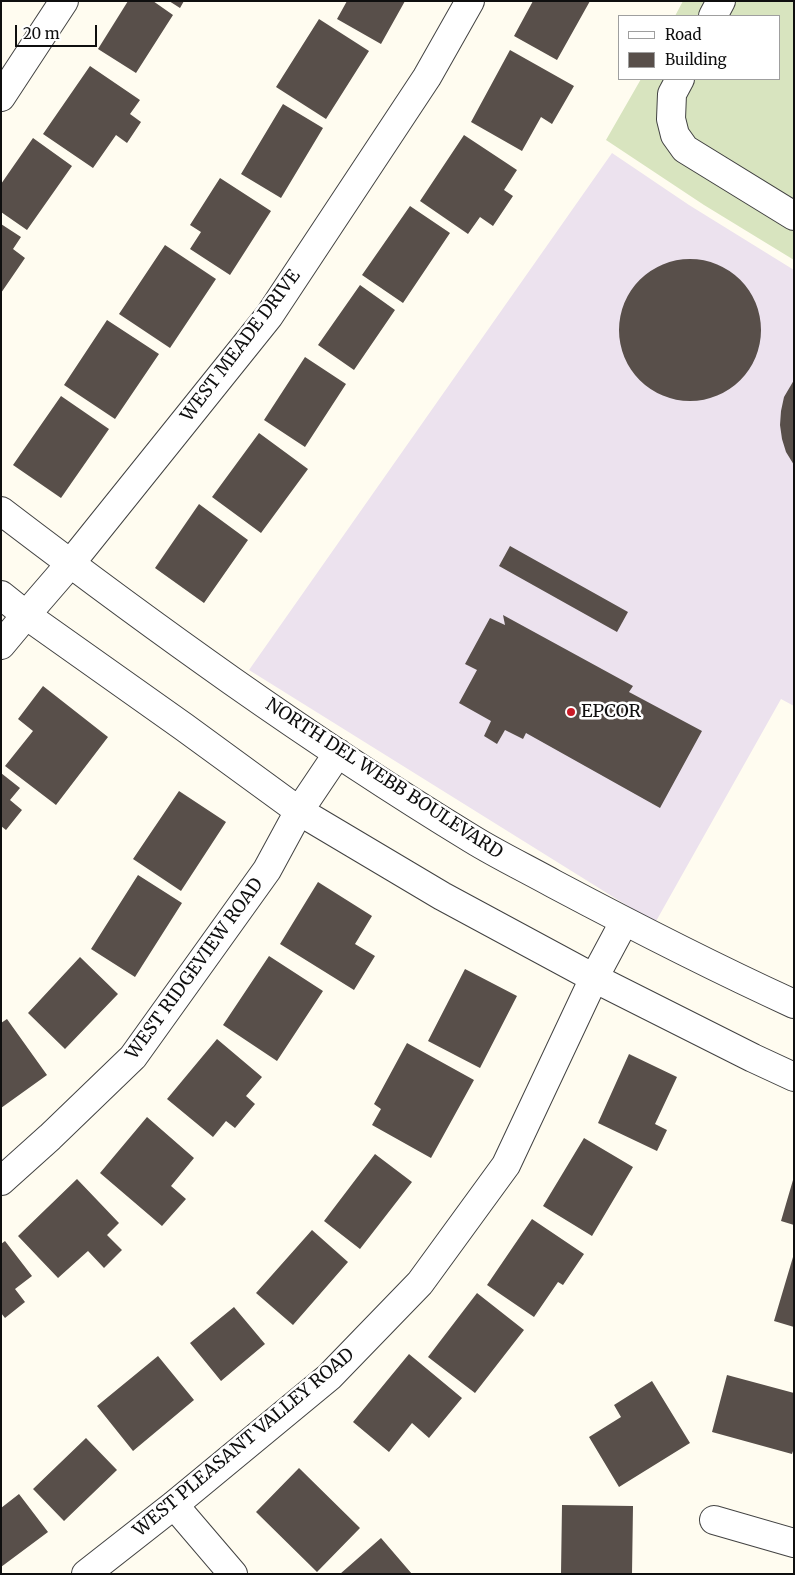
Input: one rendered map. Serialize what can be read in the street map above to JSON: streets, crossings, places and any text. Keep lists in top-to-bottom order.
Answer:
{
  "streets": {
    "street": [
      "WEST MEADE DRIVE",
      "NORTH DEL WEBB BOULEVARD",
      "WEST RIDGEVIEW ROAD",
      "WEST PLEASANT VALLEY ROAD"
    ]
  },
  "crossings": [
    ["WEST MEADE DRIVE", "NORTH DEL WEBB BOULEVARD"],
    ["NORTH DEL WEBB BOULEVARD", "WEST RIDGEVIEW ROAD"],
    ["NORTH DEL WEBB BOULEVARD", "WEST PLEASANT VALLEY ROAD"]
  ],
  "places": ["EPCOR"],
  "legend": ["Road", "Building"],
  "scale_bar": "20 m"
}
